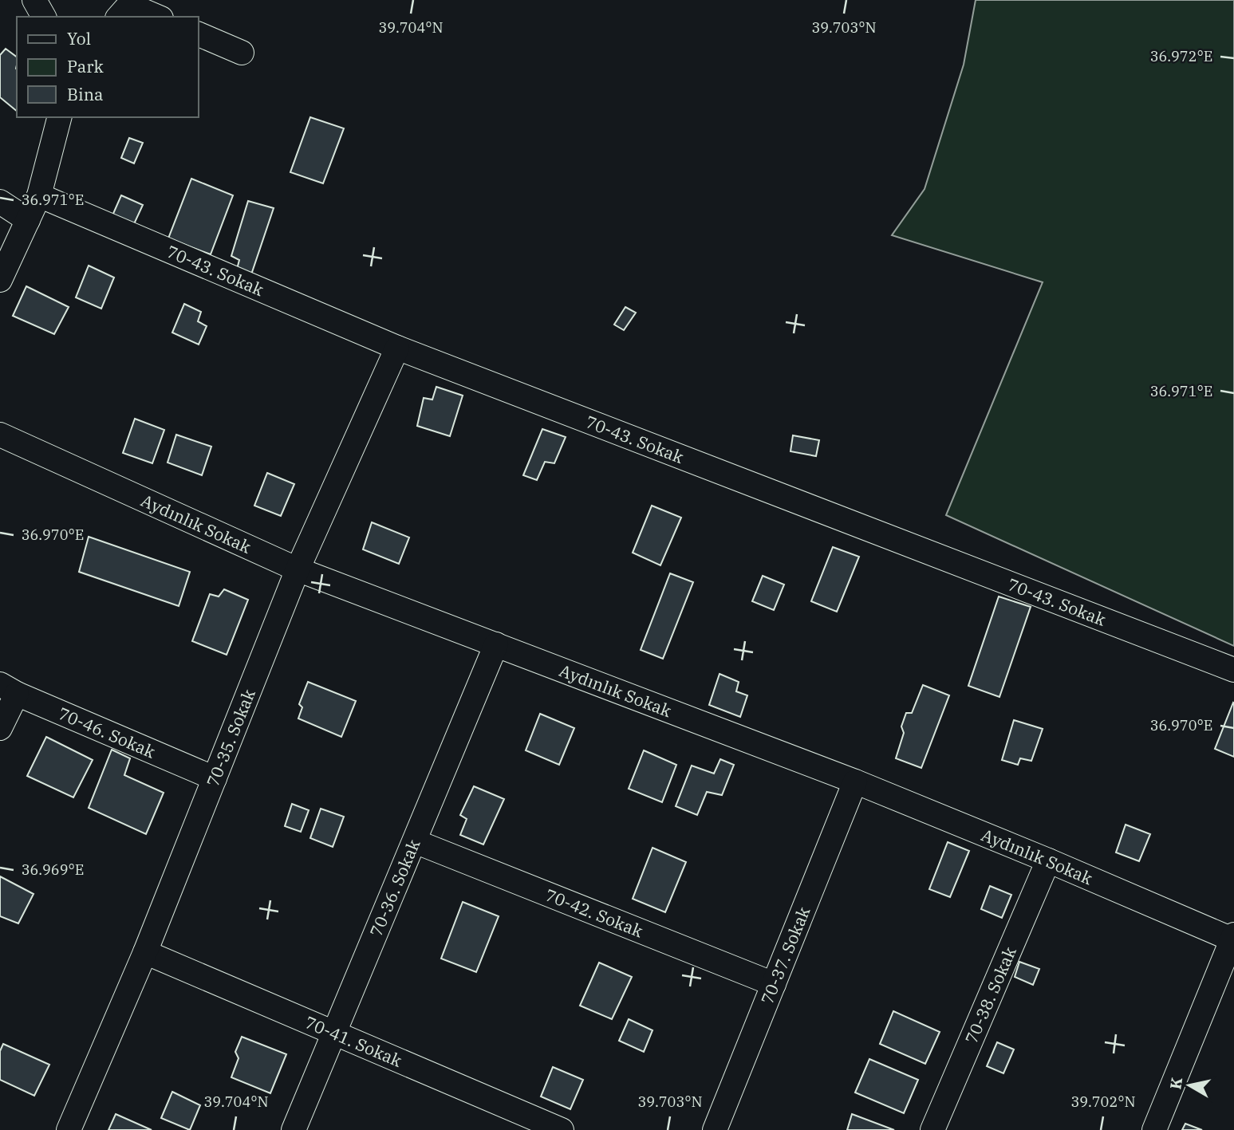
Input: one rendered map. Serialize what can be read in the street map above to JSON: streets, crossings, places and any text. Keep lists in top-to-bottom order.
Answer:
{
  "streets": {
    "street": [
      "70-43. Sokak",
      "Aydınlık Sokak",
      "70-46. Sokak",
      "70-35. Sokak",
      "70-36. Sokak",
      "70-42. Sokak",
      "70-37. Sokak",
      "70-38. Sokak",
      "70-41. Sokak"
    ]
  },
  "crossings": [
    ["70-43. Sokak", "70-35. Sokak"],
    ["Aydınlık Sokak", "70-35. Sokak"],
    ["Aydınlık Sokak", "70-36. Sokak"],
    ["Aydınlık Sokak", "70-37. Sokak"],
    ["Aydınlık Sokak", "70-38. Sokak"],
    ["70-46. Sokak", "70-35. Sokak"],
    ["70-35. Sokak", "70-41. Sokak"],
    ["70-36. Sokak", "70-42. Sokak"],
    ["70-36. Sokak", "70-41. Sokak"],
    ["70-42. Sokak", "70-37. Sokak"]
  ],
  "legend": ["Yol", "Park", "Bina"],
  "north": "left",
  "coordinates": [
    "39.704°N",
    "39.703°N",
    "36.972°E",
    "36.971°E",
    "36.970°E",
    "36.969°E",
    "39.702°N"
  ]
}
